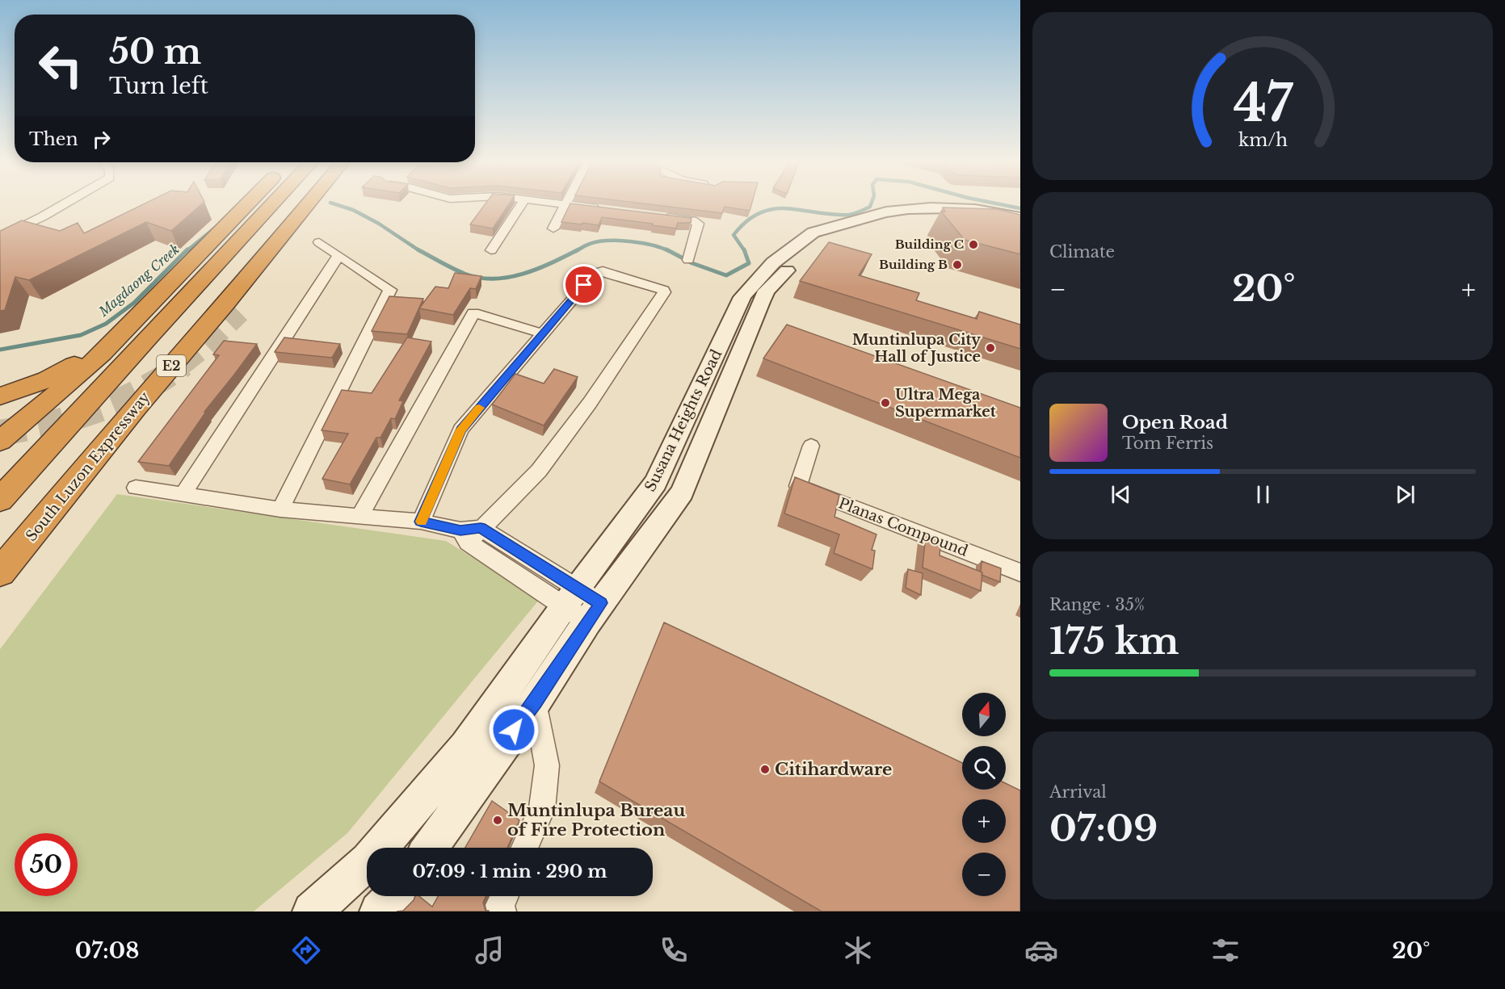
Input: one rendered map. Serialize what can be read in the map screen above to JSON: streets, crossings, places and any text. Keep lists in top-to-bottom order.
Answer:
{
  "streets": {
    "highway": ["E2", "South Luzon Expressway"],
    "main road": ["Susana Heights Road"],
    "street": ["Planas Compound"]
  },
  "water": ["Magdaong Creek"],
  "places": [
    "Building C",
    "Building B",
    "Muntinlupa City Hall of Justice",
    "Ultra Mega Supermarket",
    "Citihardware",
    "Muntinlupa Bureau of Fire Protection"
  ],
  "north": "top",
  "page": {
    "turn": ["50 m", "Turn left"],
    "then": "Then",
    "tile": [
      "Climate",
      ["Range · 35%", "175 km"],
      ["Arrival", "07:09"]
    ],
    "heat": ["−", "20°", "+"],
    "song": ["Open Road", "Tom Ferris"],
    "map_buttons": ["+", "−"],
    "limit": "50",
    "trip": "07:09 · 1 min · 290 m",
    "tabs": ["07:08", "20°"],
    "gauge": ["47", "km/h"]
  }
}
